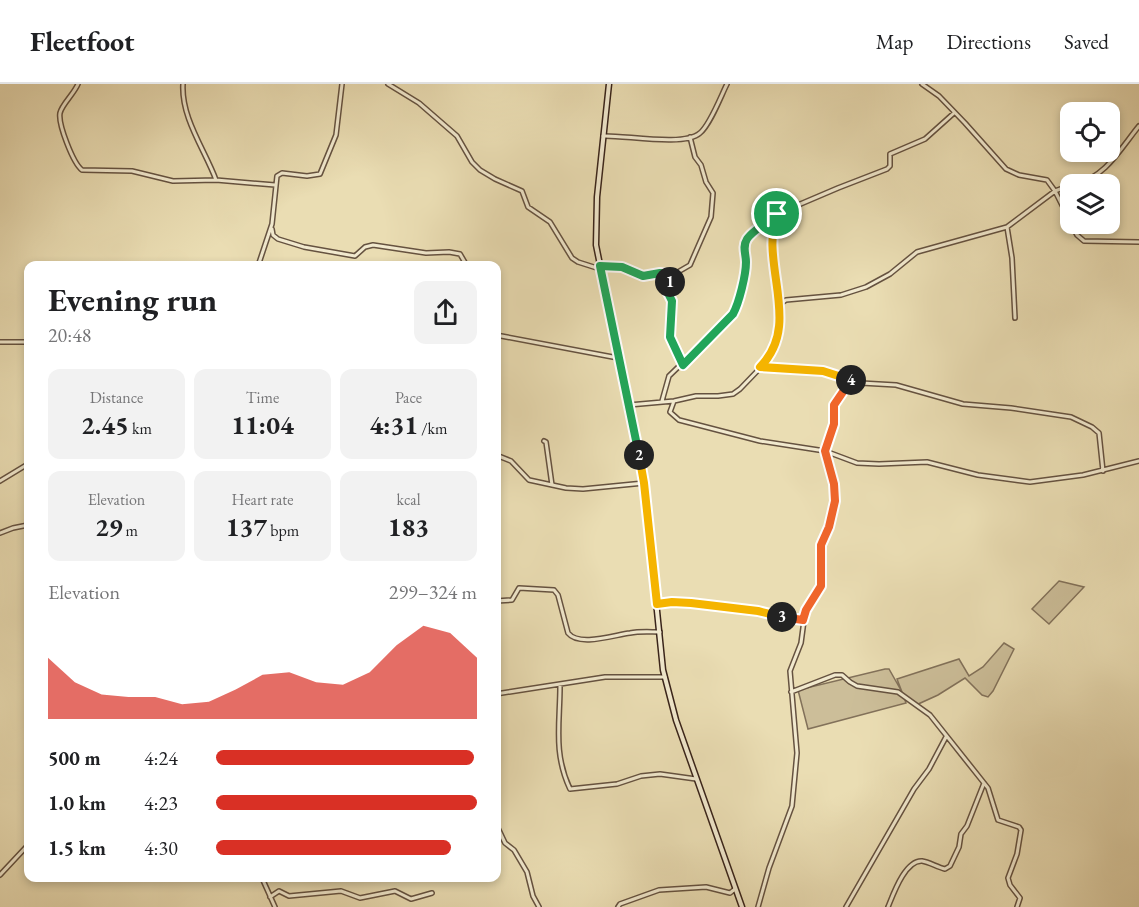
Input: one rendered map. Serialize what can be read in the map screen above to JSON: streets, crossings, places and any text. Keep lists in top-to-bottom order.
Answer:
{
  "page": {
    "header": "Fleetfoot",
    "nav": ["Map", "Directions", "Saved"],
    "heading": ["Evening run", "20:48"],
    "pins": [
      "1",
      "4",
      "2",
      "3"
    ],
    "stats": [
      ["Distance", "2.45 km"],
      ["Time", "11:04"],
      ["Pace", "4:31 /km"],
      ["Elevation", "29 m"],
      ["Heart rate", "137 bpm"],
      ["kcal", "183"]
    ],
    "chart": ["Elevation", "299–324 m"],
    "list": [
      {
        "name": "500 m",
        "note": "4:24"
      },
      {
        "name": "1.0 km",
        "note": "4:23"
      },
      {
        "name": "1.5 km",
        "note": "4:30"
      }
    ]
  }
}
